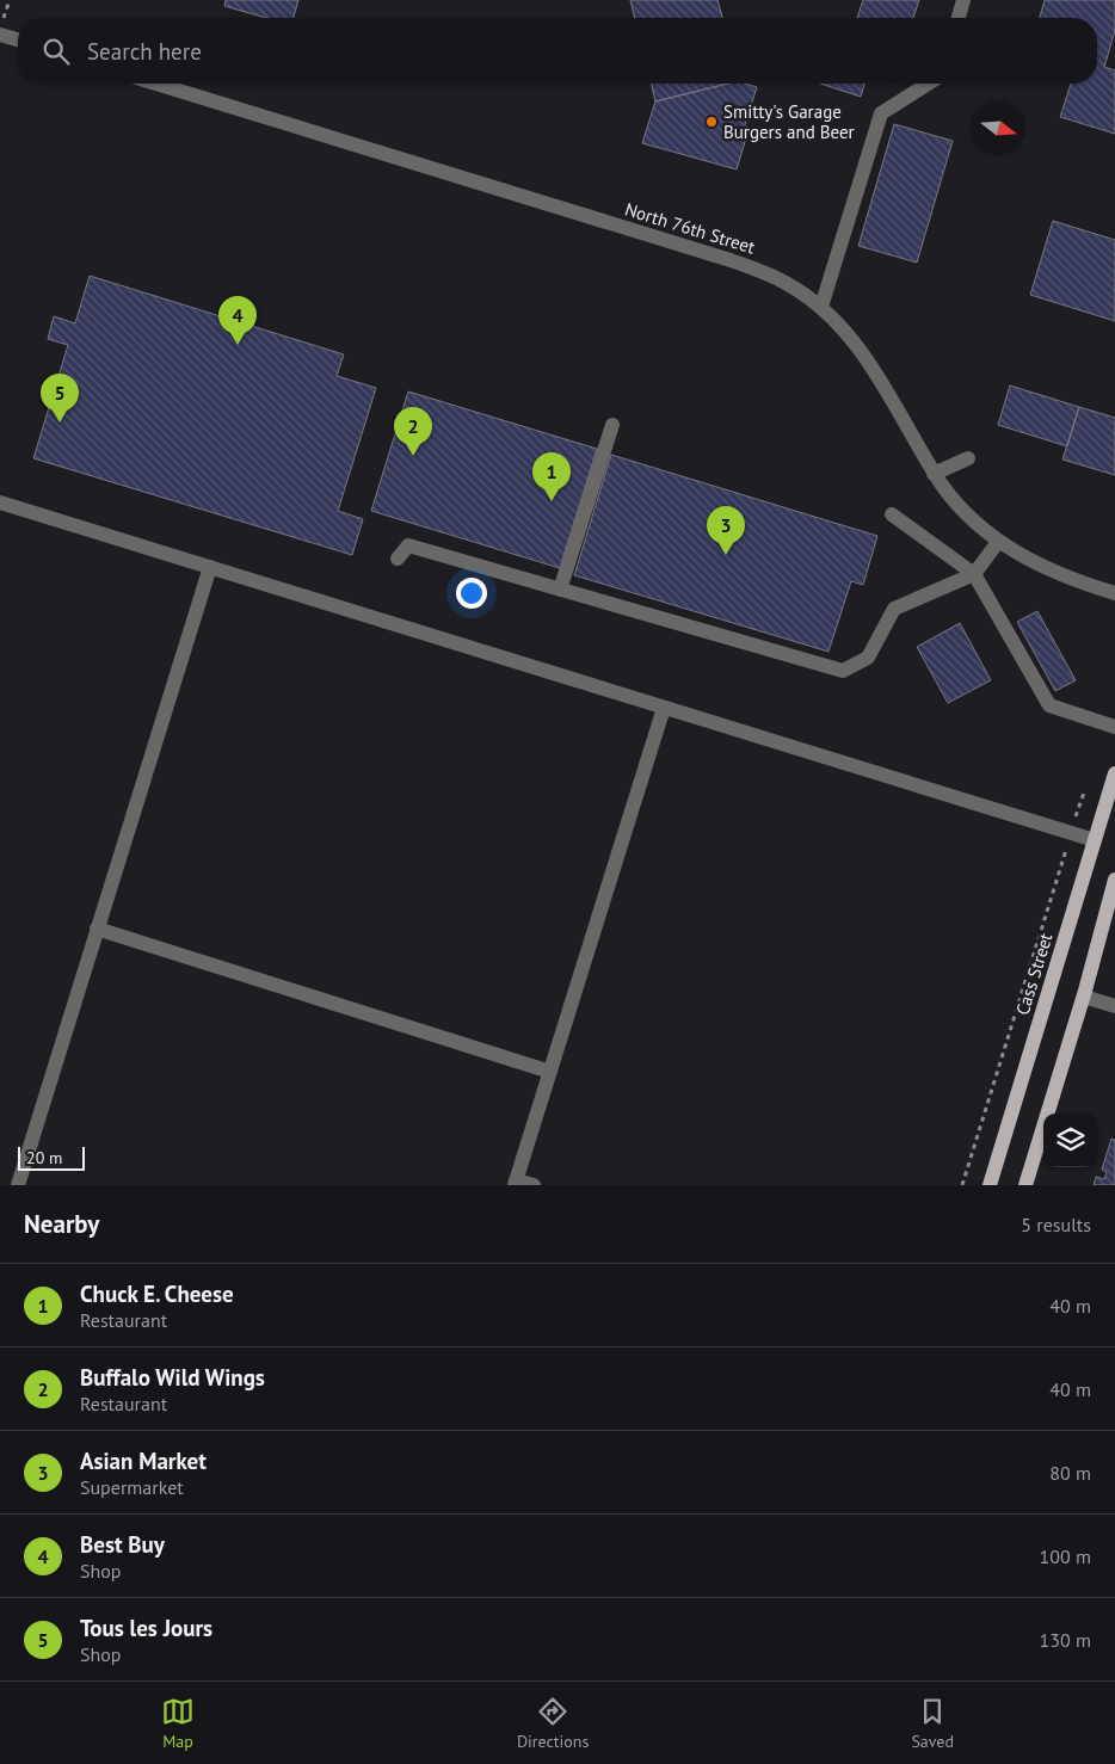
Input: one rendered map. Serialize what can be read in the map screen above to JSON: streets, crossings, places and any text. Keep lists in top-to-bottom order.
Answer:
{
  "streets": {
    "main road": ["Cass Street"],
    "street": ["North 76th Street"]
  },
  "places": ["Smitty's Garage Burgers and Beer"],
  "scale_bar": "20 m",
  "north": "right",
  "page": {
    "search": "Search here",
    "pins": [
      "4",
      "5",
      "2",
      "1",
      "3"
    ],
    "scale": "20 m",
    "heading": ["Nearby", "5 results"],
    "list": [
      {
        "mark": "1",
        "name": "Chuck E. Cheese",
        "note": "Restaurant",
        "value": "40 m"
      },
      {
        "mark": "2",
        "name": "Buffalo Wild Wings",
        "note": "Restaurant",
        "value": "40 m"
      },
      {
        "mark": "3",
        "name": "Asian Market",
        "note": "Supermarket",
        "value": "80 m"
      },
      {
        "mark": "4",
        "name": "Best Buy",
        "note": "Shop",
        "value": "100 m"
      },
      {
        "mark": "5",
        "name": "Tous les Jours",
        "note": "Shop",
        "value": "130 m"
      }
    ],
    "nav": ["Map", "Directions", "Saved"]
  }
}
